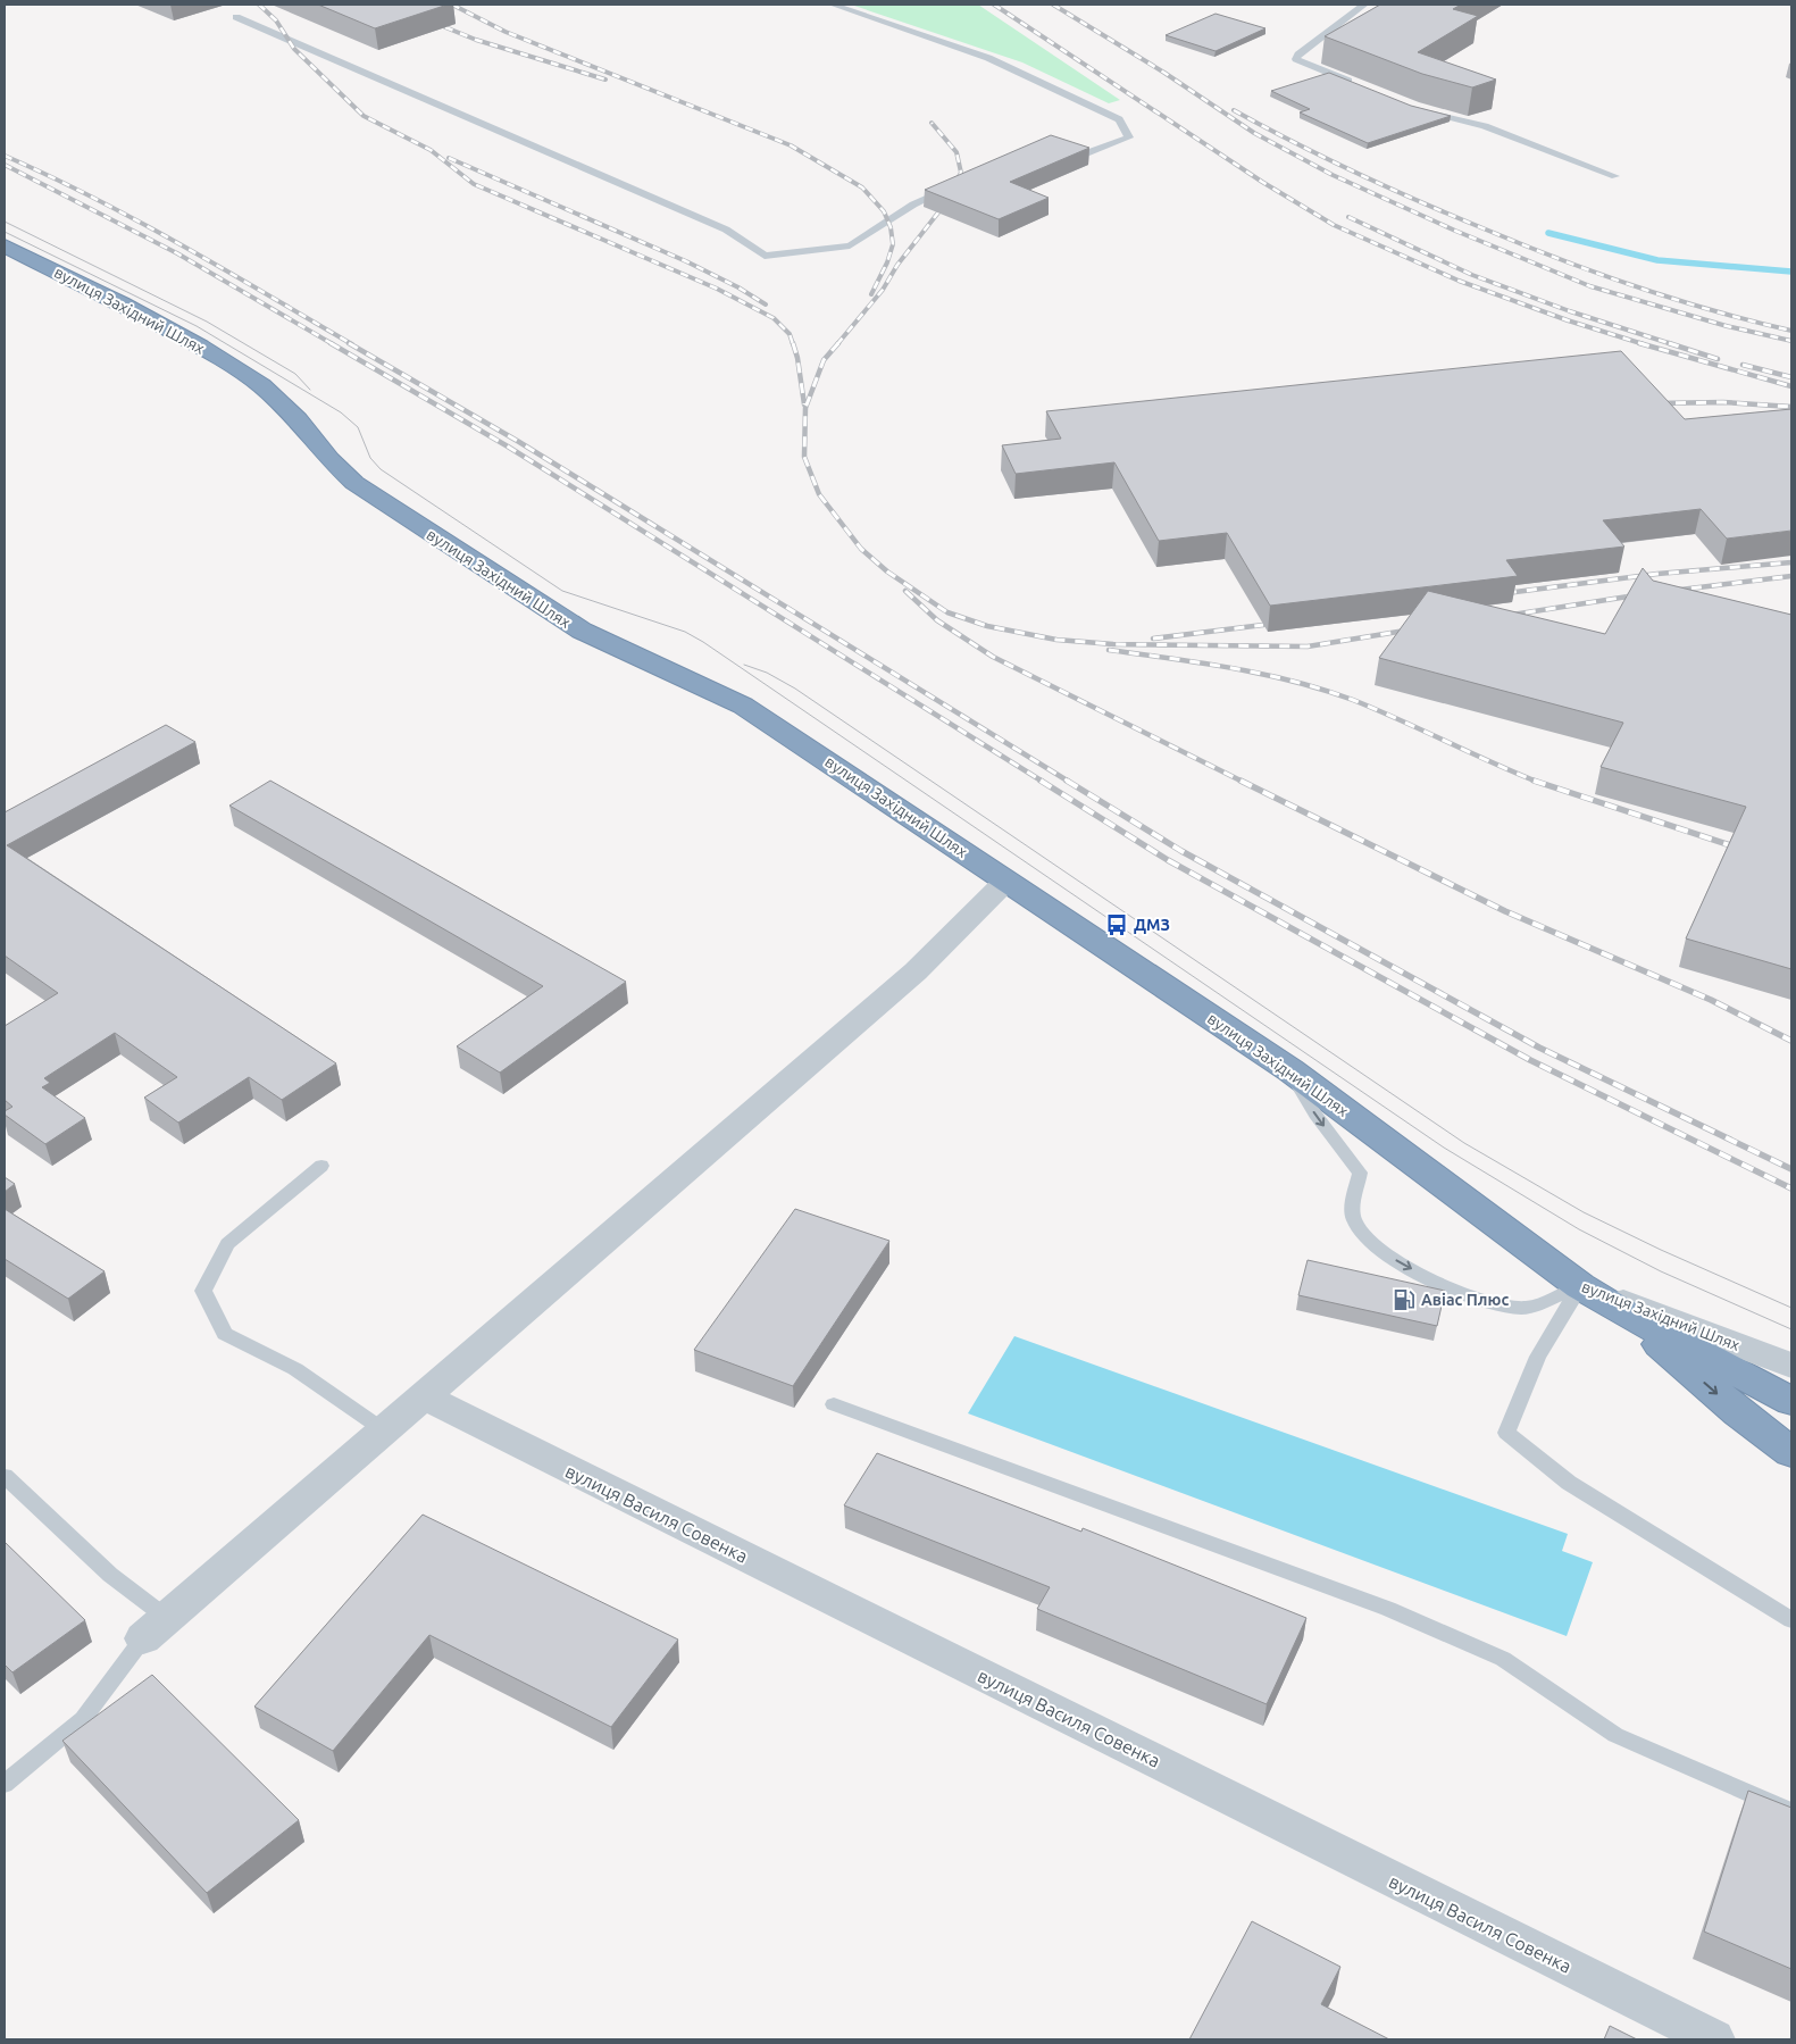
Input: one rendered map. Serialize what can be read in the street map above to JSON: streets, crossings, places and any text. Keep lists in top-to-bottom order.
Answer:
{
  "streets": {
    "highway": ["вулиця Західний Шлях"],
    "street": ["вулиця Василя Совенка"]
  },
  "places": {
    "bus stop": ["ДМЗ"],
    "fuel station": ["Авіас Плюс"]
  }
}
